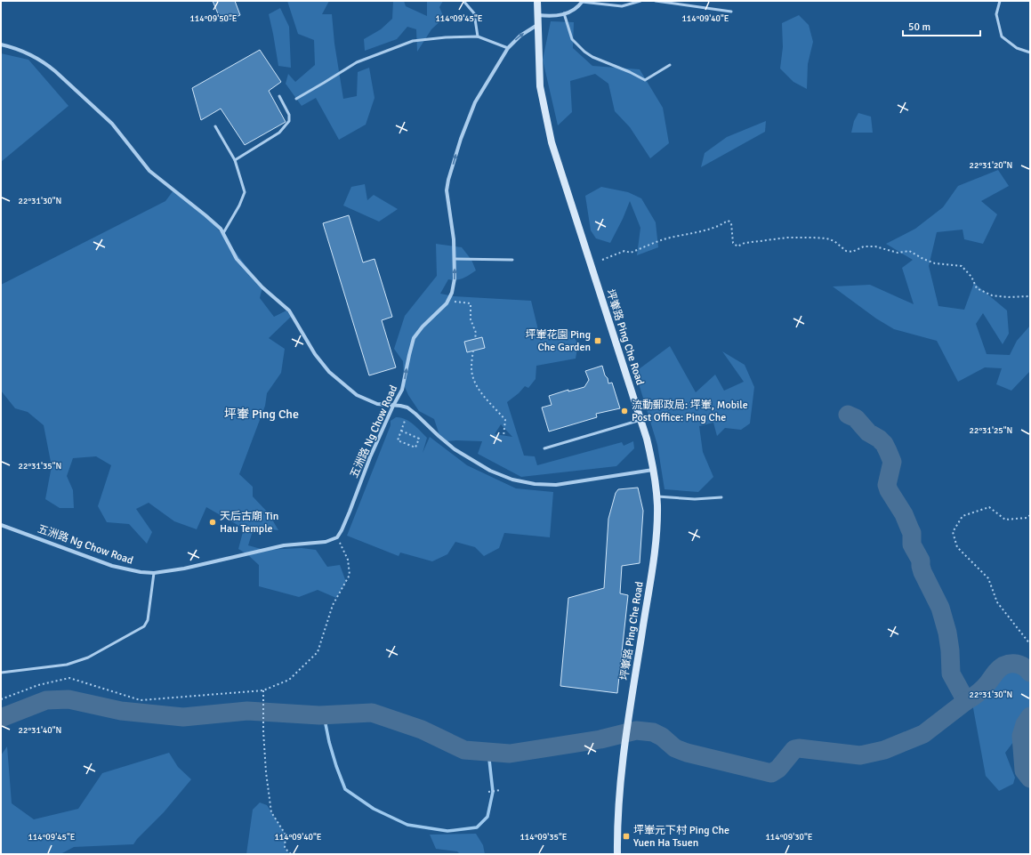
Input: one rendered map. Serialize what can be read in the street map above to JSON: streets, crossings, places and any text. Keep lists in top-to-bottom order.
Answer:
{
  "streets": {
    "street": ["坪輋路 Ping Che Road", "五洲路 Ng Chow Road"]
  },
  "crossings": [
    ["坪輋路 Ping Che Road", "五洲路 Ng Chow Road"]
  ],
  "one_way": ["五洲路 Ng Chow Road"],
  "districts": ["坪輋 Ping Che"],
  "places": {
    "transit": ["坪輋花園 Ping Che Garden", "坪輋元下村 Ping Che Yuen Ha Tsuen"],
    "other": ["流動郵政局: 坪輋, Mobile Post Office: Ping Che", "天后古廟 Tin Hau Temple"]
  },
  "scale_bar": "50 m",
  "coordinates": [
    "114°09'50\"E",
    "114°09'45\"E",
    "114°09'40\"E",
    "22°31'20\"N",
    "22°31'30\"N",
    "22°31'25\"N",
    "22°31'35\"N",
    "22°31'40\"N",
    "114°09'35\"E",
    "114°09'30\"E"
  ]
}
